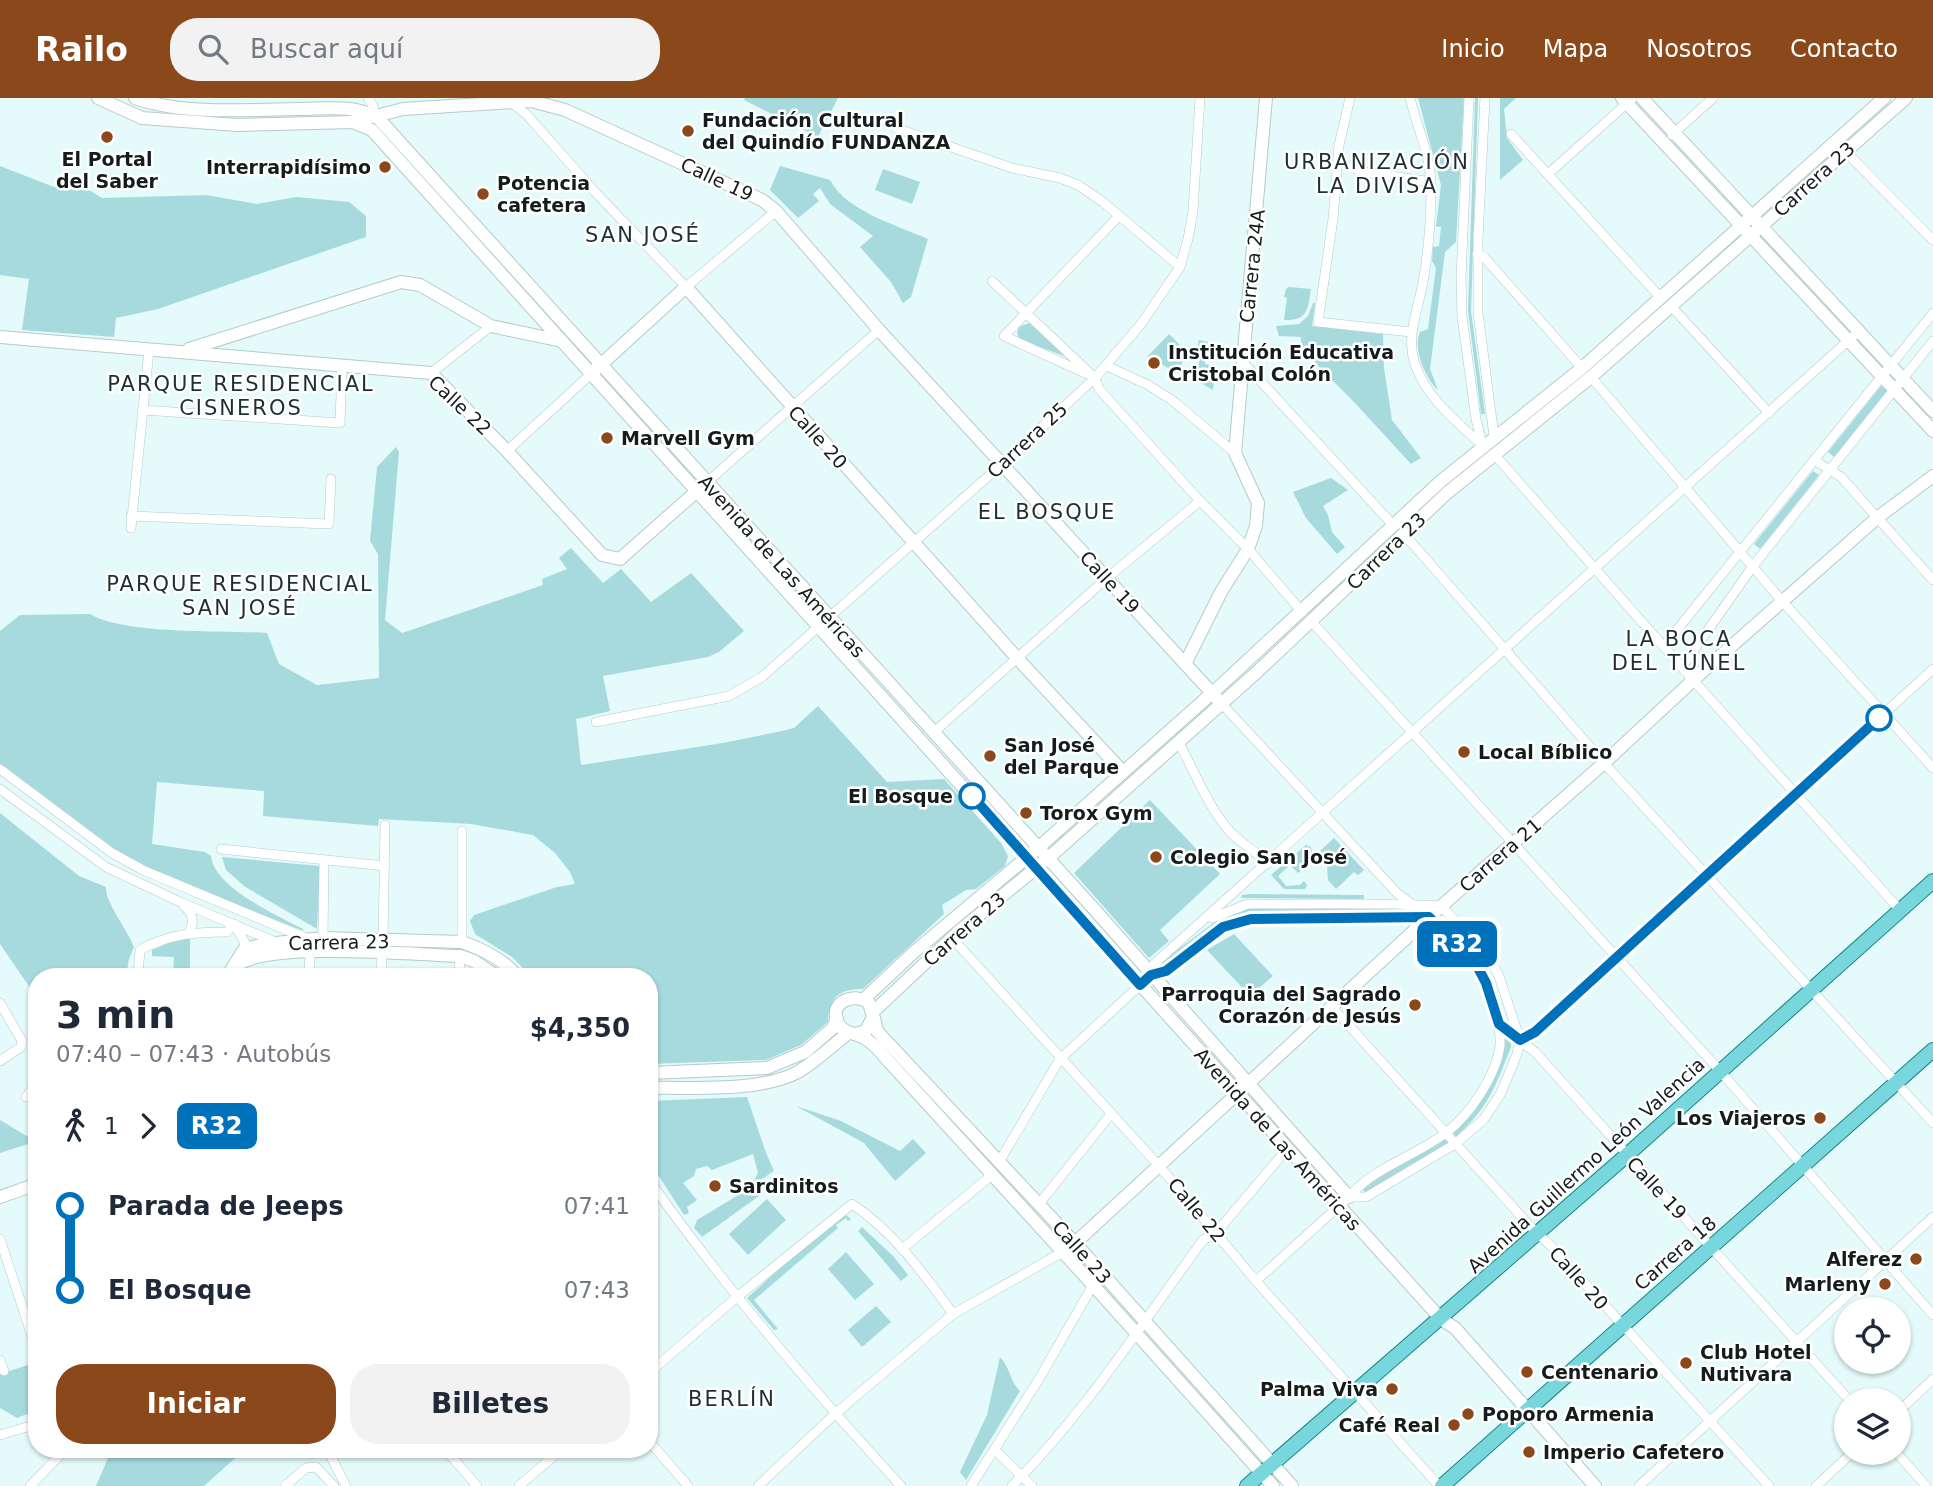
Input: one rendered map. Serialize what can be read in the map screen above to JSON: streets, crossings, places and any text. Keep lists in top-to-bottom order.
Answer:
{
  "streets": {
    "main road": [
      "Calle 19",
      "Carrera 23",
      "Carrera 24A",
      "Calle 22",
      "Calle 20",
      "Avenida de Las Américas",
      "Carrera 21",
      "Avenida Guillermo León Valencia",
      "Calle 23",
      "Carrera 18"
    ],
    "street": ["Carrera 25"]
  },
  "crossings": [
    ["Calle 19", "Carrera 23"],
    ["Calle 19", "Carrera 24A"],
    ["Calle 19", "Calle 20"],
    ["Calle 19", "Carrera 25"],
    ["Calle 19", "Avenida de Las Américas"],
    ["Calle 19", "Carrera 21"],
    ["Calle 19", "Avenida Guillermo León Valencia"],
    ["Calle 19", "Carrera 18"],
    ["Carrera 23", "Calle 22"],
    ["Carrera 23", "Calle 20"],
    ["Carrera 23", "Avenida de Las Américas"],
    ["Carrera 23", "Calle 23"],
    ["Calle 22", "Avenida de Las Américas"],
    ["Calle 22", "Carrera 21"],
    ["Calle 22", "Avenida Guillermo León Valencia"],
    ["Calle 22", "Carrera 18"],
    ["Calle 20", "Carrera 25"],
    ["Calle 20", "Carrera 21"],
    ["Calle 20", "Avenida Guillermo León Valencia"],
    ["Calle 20", "Carrera 18"],
    ["Carrera 25", "Avenida de Las Américas"],
    ["Avenida de Las Américas", "Carrera 21"],
    ["Avenida de Las Américas", "Avenida Guillermo León Valencia"],
    ["Avenida de Las Américas", "Carrera 18"],
    ["Carrera 21", "Calle 23"],
    ["Avenida Guillermo León Valencia", "Calle 23"]
  ],
  "districts": [
    "URBANIZACIÓN LA DIVISA",
    "SAN JOSÉ",
    "PARQUE RESIDENCIAL CISNEROS",
    "EL BOSQUE",
    "PARQUE RESIDENCIAL SAN JOSÉ",
    "LA BOCA DEL TÚNEL",
    "BERLÍN"
  ],
  "places": [
    "Fundación Cultural del Quindío FUNDANZA",
    "El Portal del Saber",
    "Interrapidísimo",
    "Potencia cafetera",
    "Institución Educativa Cristobal Colón",
    "Marvell Gym",
    "Local Bíblico",
    "San José del Parque",
    "El Bosque",
    "Torox Gym",
    "Colegio San José",
    "Parroquia del Sagrado Corazón de Jesús",
    "Los Viajeros",
    "Sardinitos",
    "Alferez",
    "Marleny",
    "Club Hotel Nutivara",
    "Centenario",
    "Palma Viva",
    "Poporo Armenia",
    "Café Real",
    "Imperio Cafetero"
  ],
  "lines": ["bus line R32"],
  "page": {
    "header": "Railo",
    "search": "Buscar aquí",
    "nav": [
      "Inicio",
      "Mapa",
      "Nosotros",
      "Contacto"
    ],
    "on_map": "R32",
    "heading": ["3 min", "07:40 – 07:43 · Autobús", "$4,350"],
    "legs": ["1", "R32"],
    "list": [
      {
        "name": "Parada de Jeeps",
        "value": "07:41"
      },
      {
        "name": "El Bosque",
        "value": "07:43"
      }
    ],
    "buttons": ["Iniciar", "Billetes"]
  }
}
